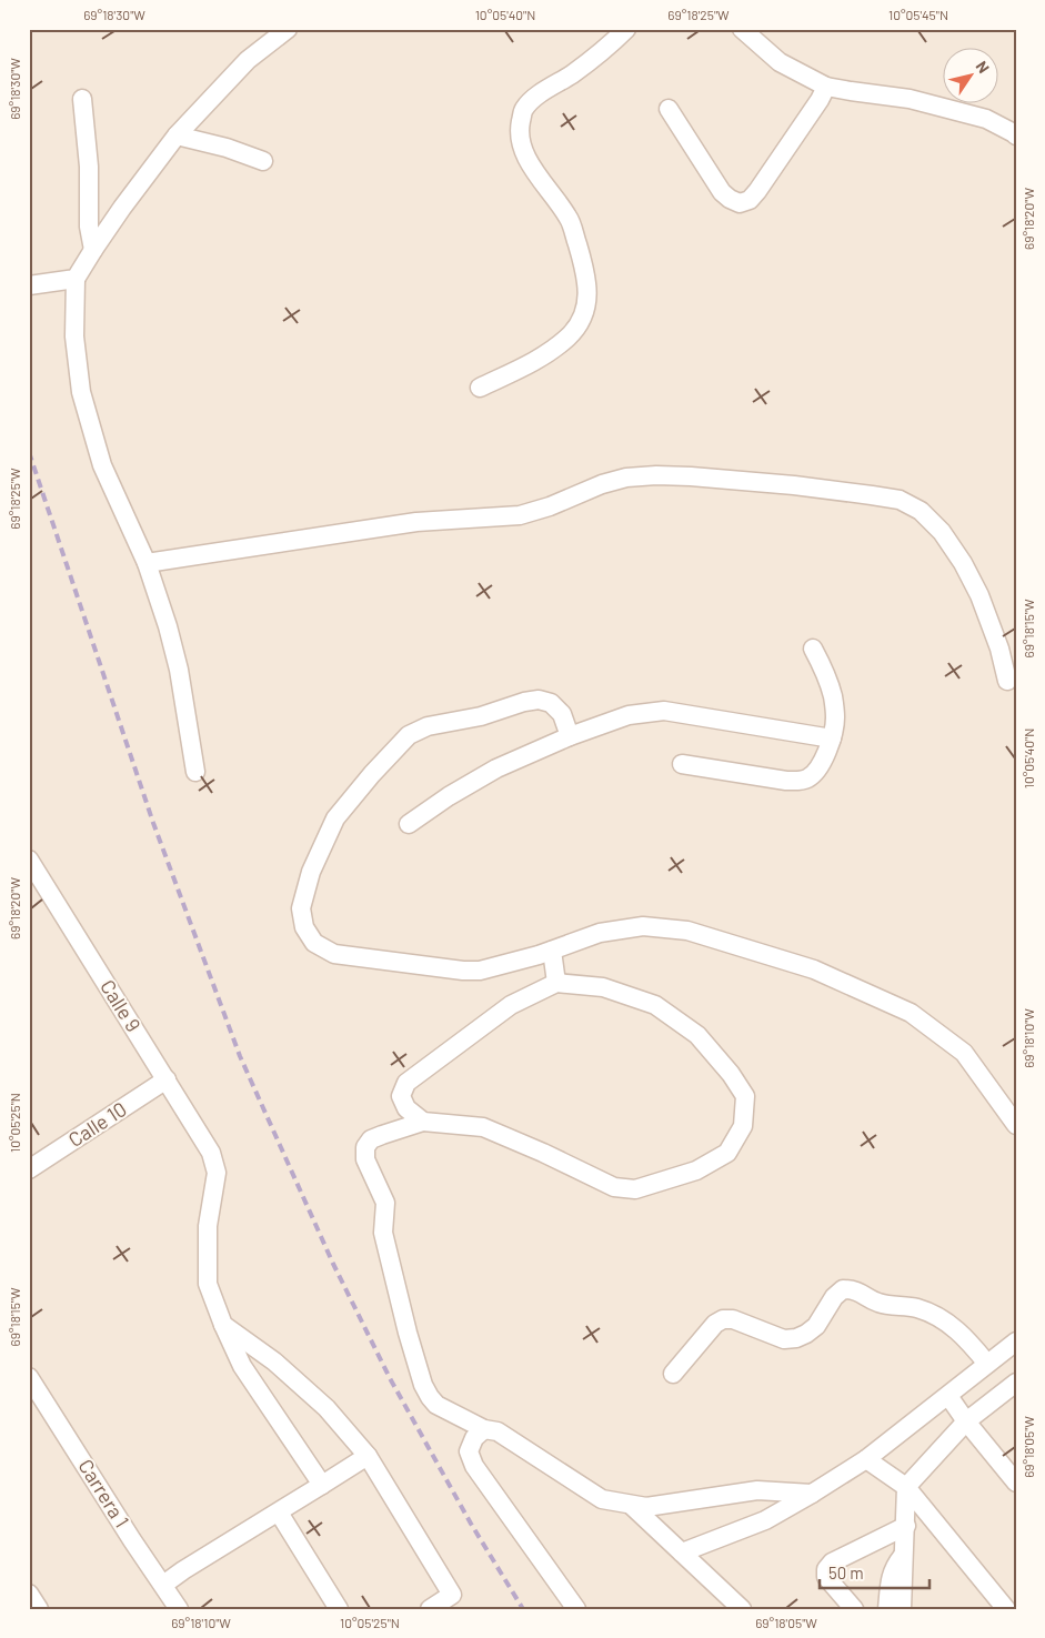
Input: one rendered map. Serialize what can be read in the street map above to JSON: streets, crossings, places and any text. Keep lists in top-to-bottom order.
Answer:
{
  "streets": {
    "street": ["Calle 9", "Calle 10", "Carrera 1"]
  },
  "crossings": [
    ["Calle 9", "Calle 10"]
  ],
  "scale_bar": "50 m",
  "north": "top right",
  "coordinates": [
    "69°18'30\"W",
    "10°05'40\"N",
    "69°18'25\"W",
    "10°05'45\"N",
    "69°18'20\"W",
    "69°18'15\"W",
    "69°18'10\"W",
    "10°05'25\"N",
    "69°18'05\"W"
  ]
}
